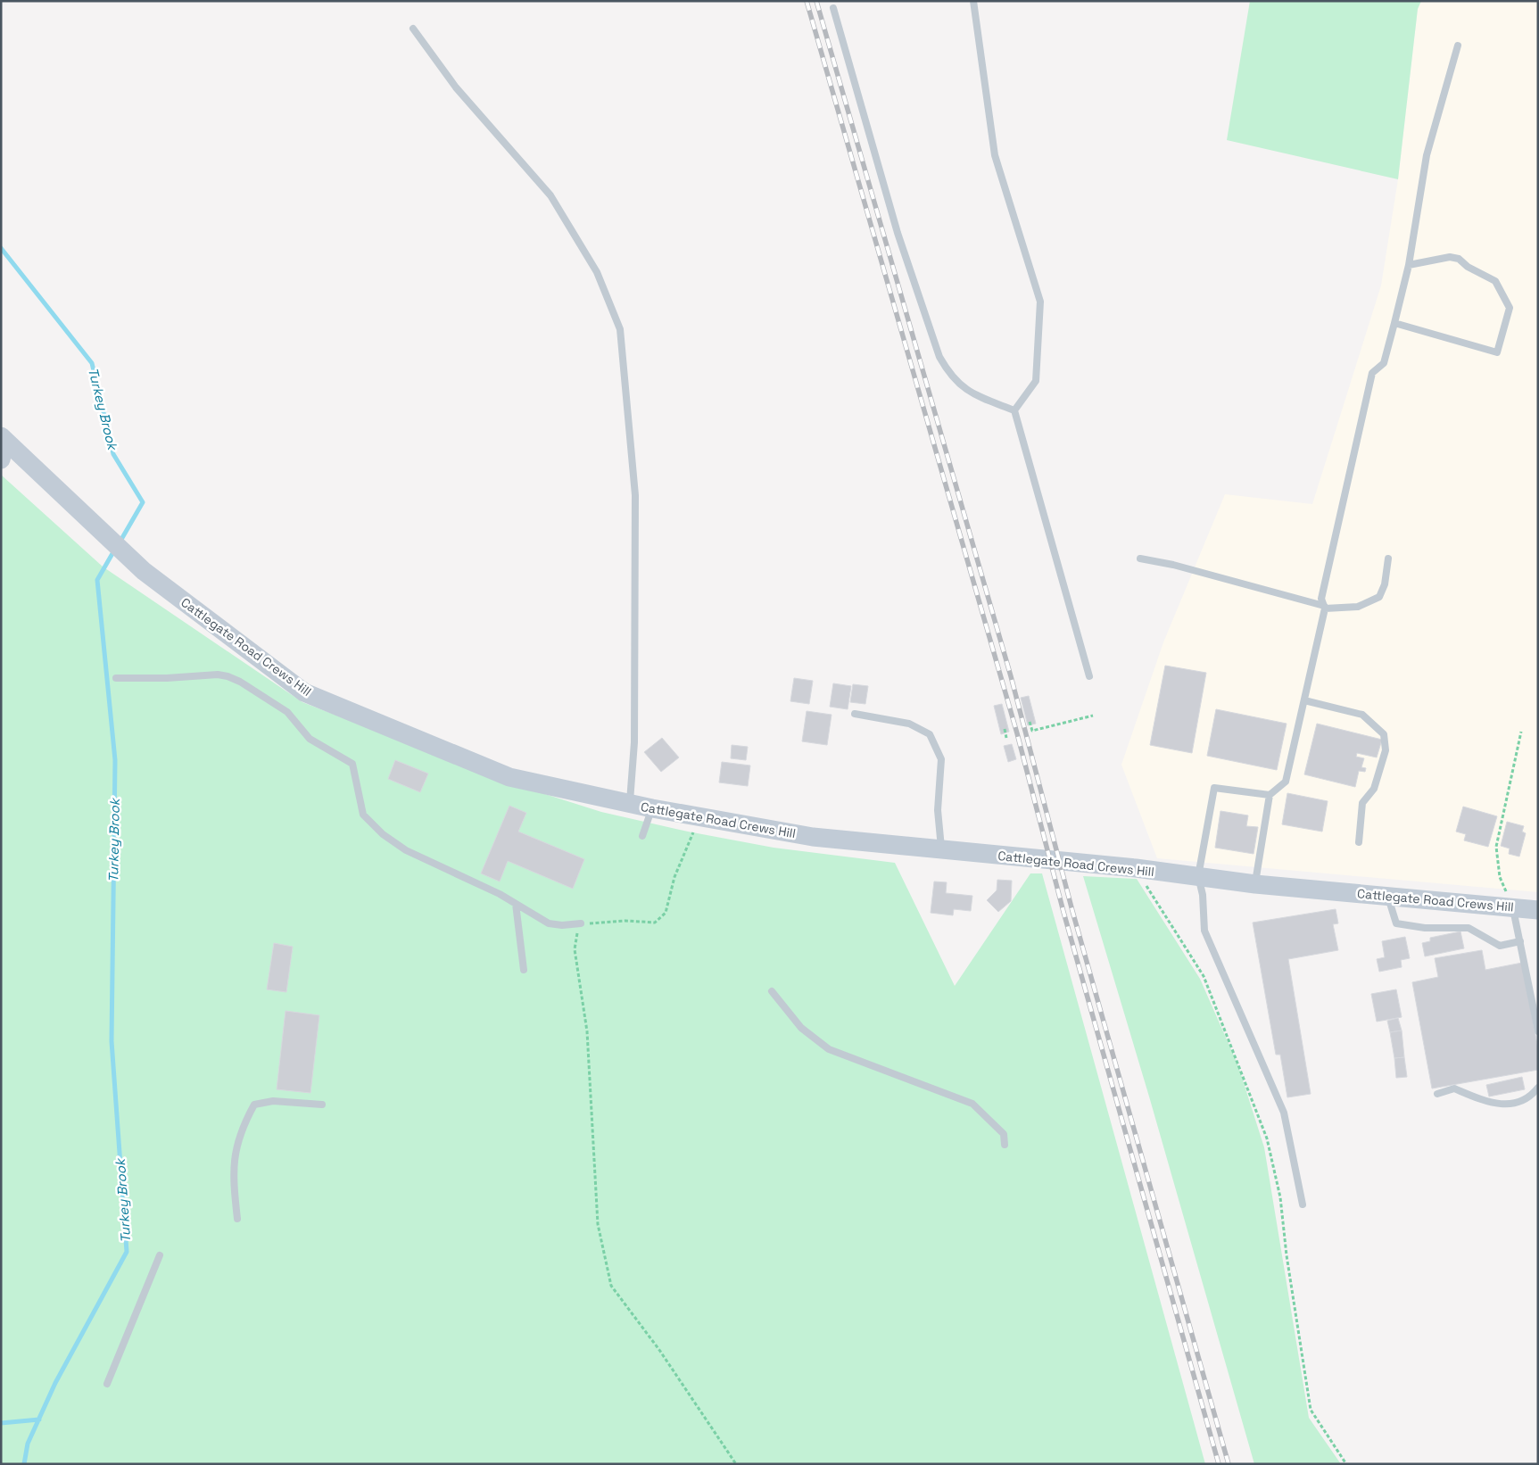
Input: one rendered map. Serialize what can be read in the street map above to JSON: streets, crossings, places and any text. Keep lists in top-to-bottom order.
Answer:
{
  "streets": {
    "street": ["Cattlegate Road Crews Hill"]
  },
  "water": ["Turkey Brook"]
}
